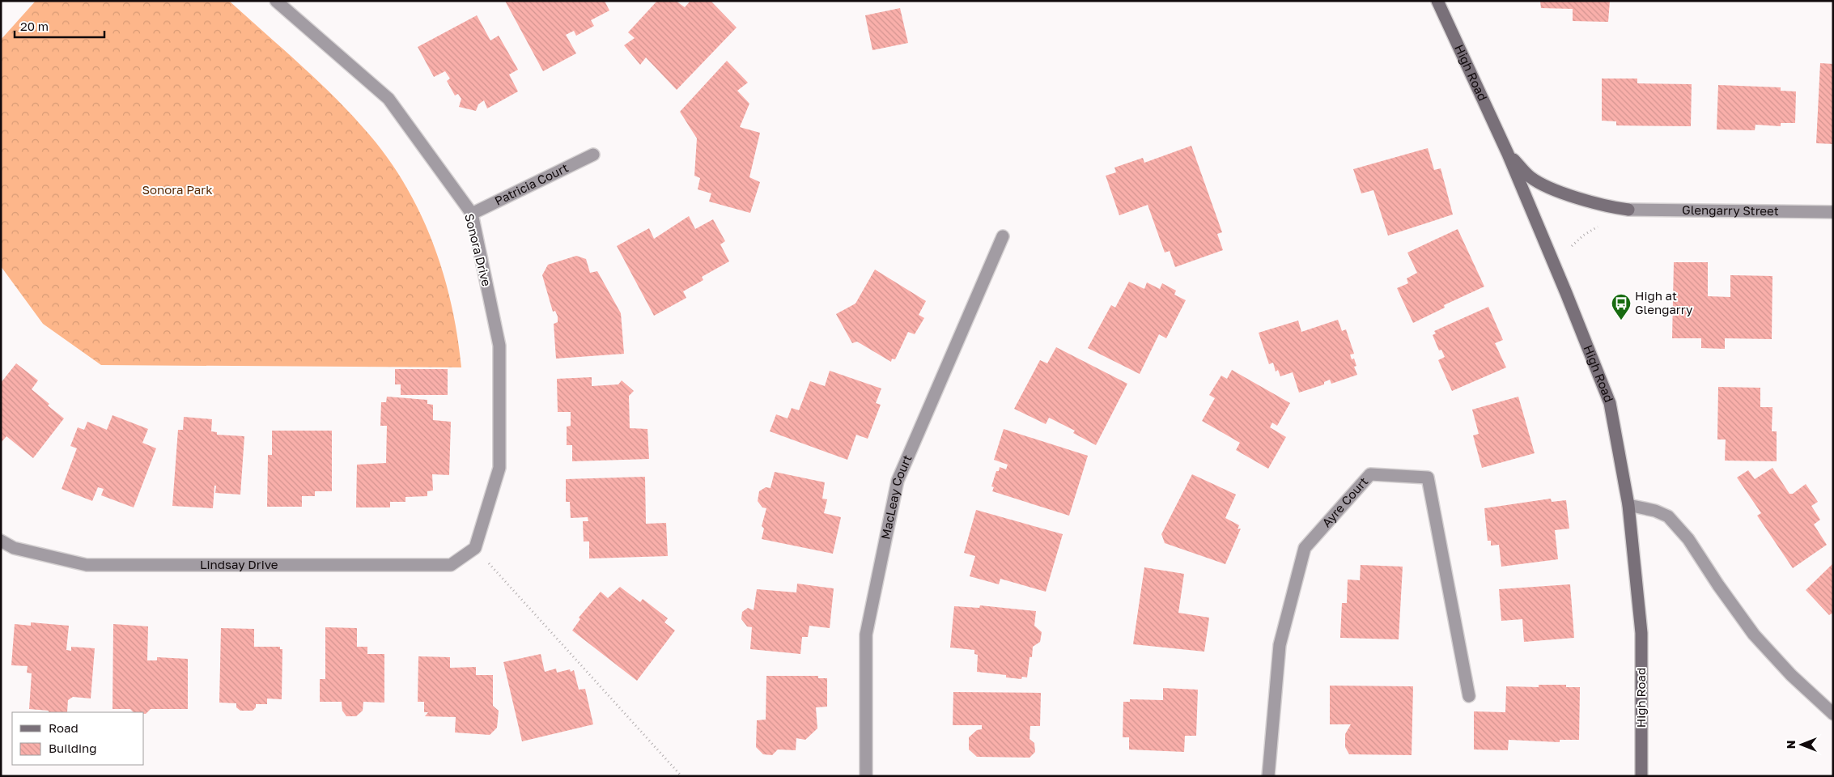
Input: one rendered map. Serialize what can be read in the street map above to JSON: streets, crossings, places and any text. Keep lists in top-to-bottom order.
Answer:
{
  "streets": {
    "main road": ["High Road"],
    "street": [
      "Patricia Court",
      "Glengarry Street",
      "Sonora Drive",
      "MacLeay Court",
      "Ayre Court",
      "Lindsay Drive"
    ]
  },
  "crossings": [
    ["Patricia Court", "Sonora Drive"],
    ["Sonora Drive", "Lindsay Drive"]
  ],
  "parks": ["Sonora Park"],
  "places": {
    "bus stop": ["High at Glengarry"]
  },
  "legend": ["Road", "Building"],
  "scale_bar": "20 m",
  "north": "left"
}
